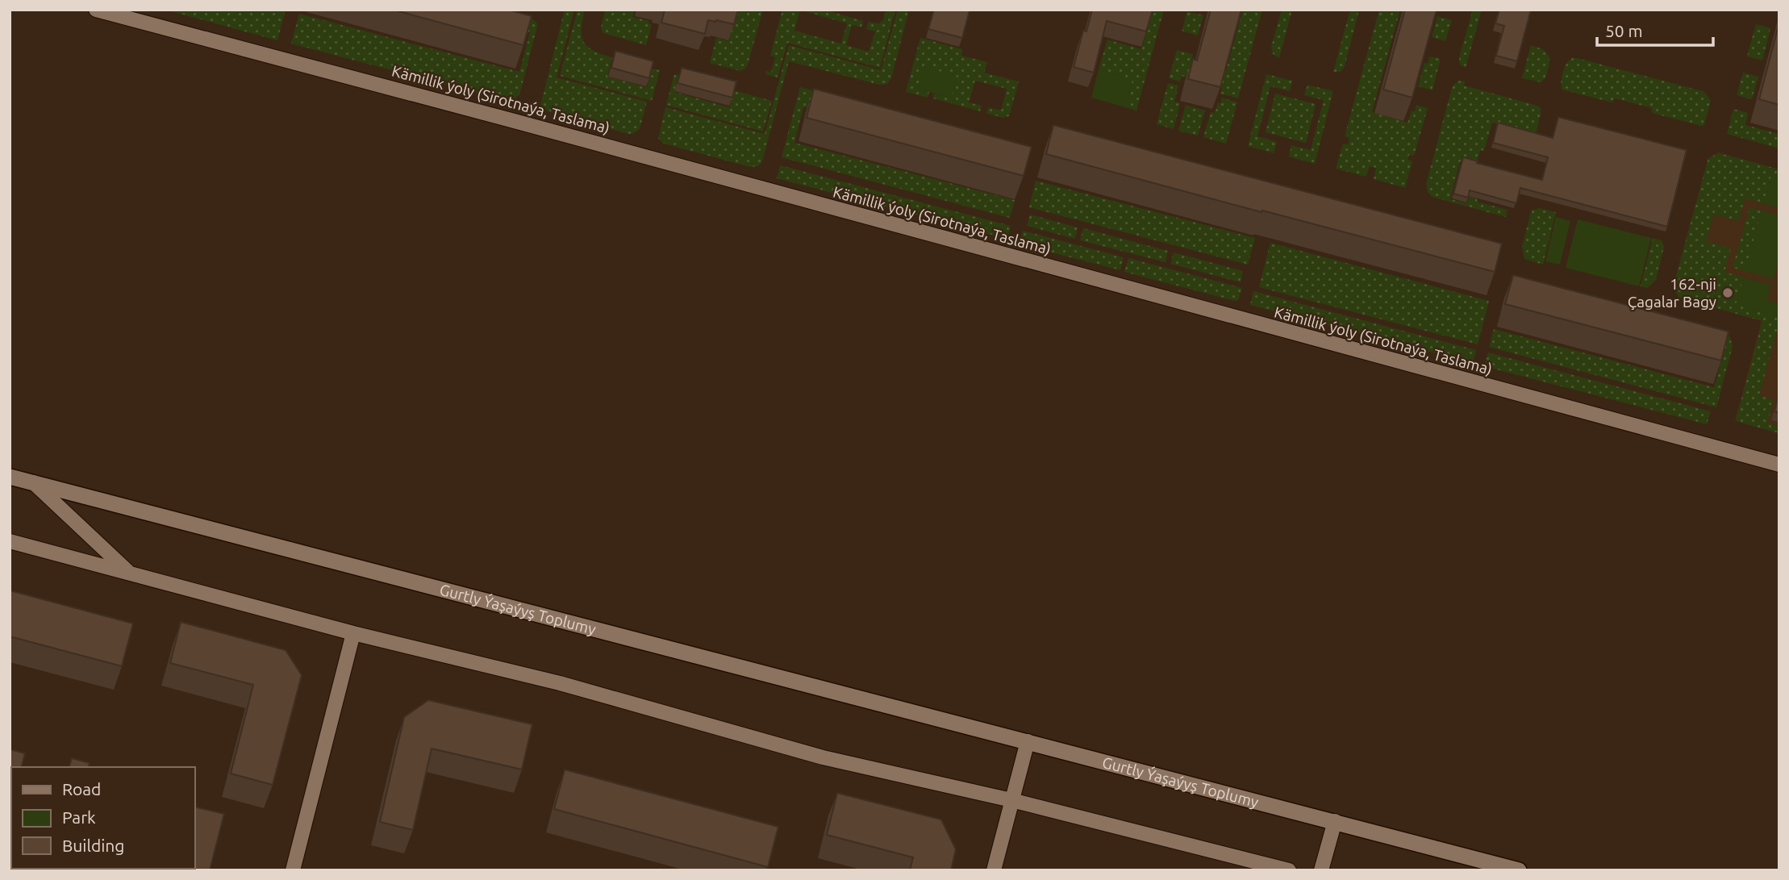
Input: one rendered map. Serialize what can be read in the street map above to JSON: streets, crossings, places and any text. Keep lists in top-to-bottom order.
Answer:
{
  "streets": {
    "street": ["Kämillik ýoly (Sirotnaýa, Taslama)", "Gurtly Ýaşaýyş Toplumy"]
  },
  "places": ["162-nji Çagalar Bagy"],
  "legend": ["Road", "Park", "Building"],
  "scale_bar": "50 m"
}
